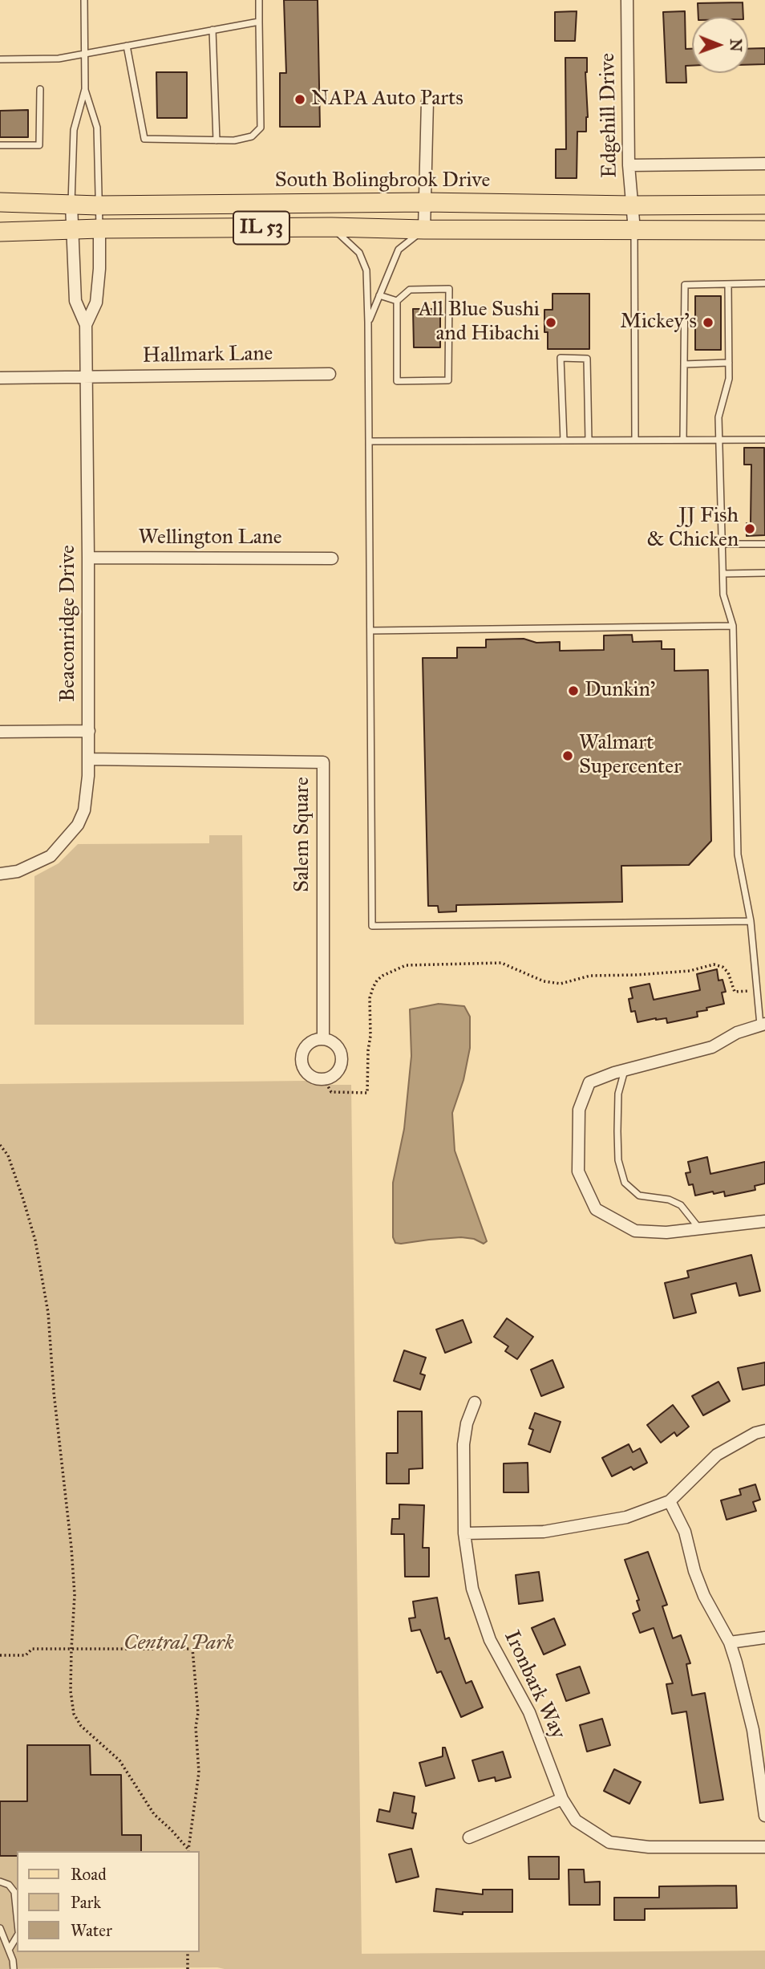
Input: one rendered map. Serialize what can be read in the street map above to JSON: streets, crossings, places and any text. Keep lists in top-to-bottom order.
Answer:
{
  "streets": {
    "main road": ["South Bolingbrook Drive", "IL 53"],
    "street": [
      "Edgehill Drive",
      "Hallmark Lane",
      "Wellington Lane",
      "Beaconridge Drive",
      "Salem Square",
      "Ironbark Way"
    ]
  },
  "crossings": [
    ["Edgehill Drive", "South Bolingbrook Drive"],
    ["Edgehill Drive", "IL 53"],
    ["South Bolingbrook Drive", "Beaconridge Drive"],
    ["IL 53", "Beaconridge Drive"],
    ["Hallmark Lane", "Beaconridge Drive"],
    ["Wellington Lane", "Beaconridge Drive"],
    ["Beaconridge Drive", "Salem Square"]
  ],
  "parks": ["Central Park"],
  "places": [
    "NAPA Auto Parts",
    "All Blue Sushi and Hibachi",
    "Mickey's",
    "JJ Fish & Chicken",
    "Dunkin'",
    "Walmart Supercenter"
  ],
  "legend": ["Road", "Park", "Water"],
  "north": "right"
}
